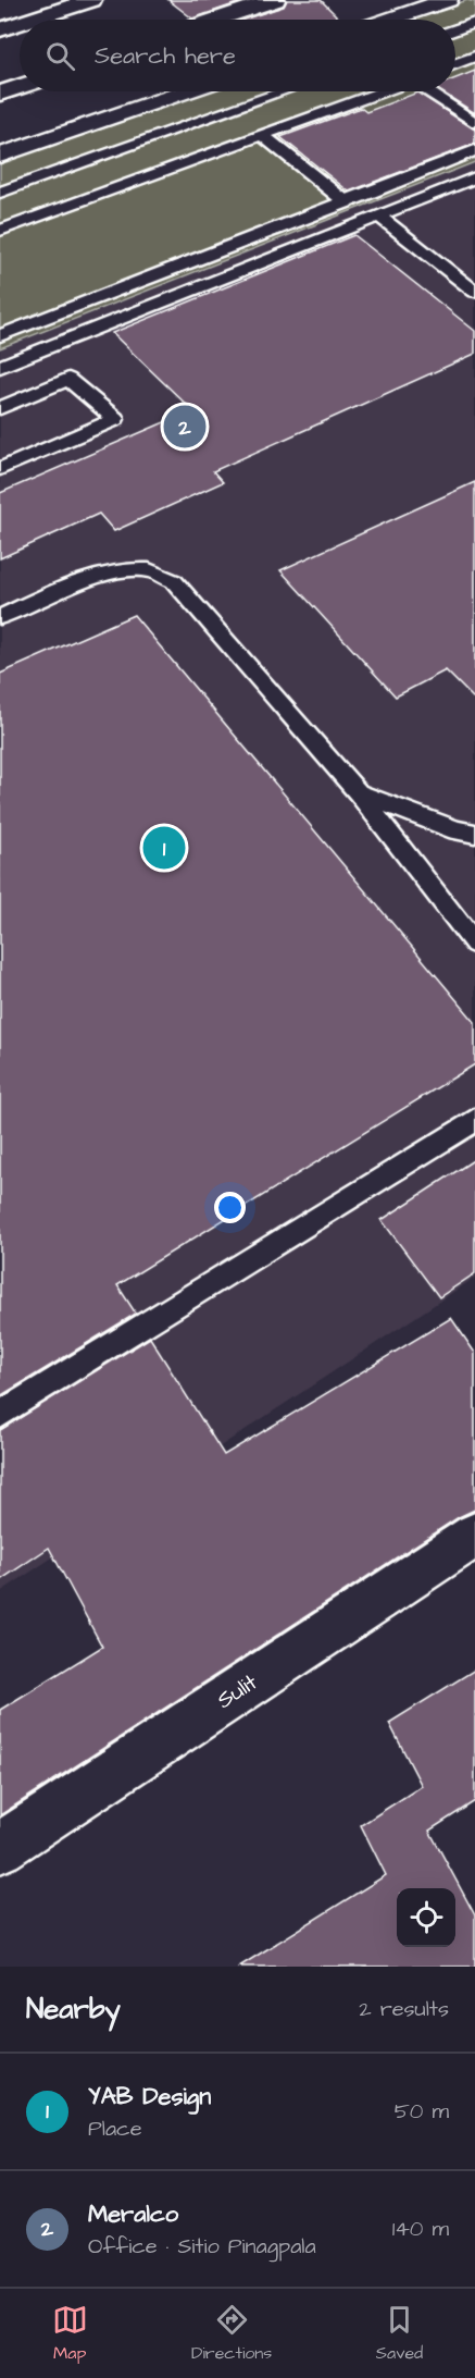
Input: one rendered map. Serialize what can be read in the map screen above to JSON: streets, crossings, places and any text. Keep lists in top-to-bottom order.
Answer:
{
  "streets": {
    "street": ["Sulit"]
  },
  "page": {
    "search": "Search here",
    "pins": ["2", "1"],
    "heading": ["Nearby", "2 results"],
    "list": [
      {
        "mark": "1",
        "name": "YAB Design",
        "note": "Place",
        "value": "50 m"
      },
      {
        "mark": "2",
        "name": "Meralco",
        "note": "Office · Sitio Pinagpala",
        "value": "140 m"
      }
    ],
    "nav": ["Map", "Directions", "Saved"]
  }
}
